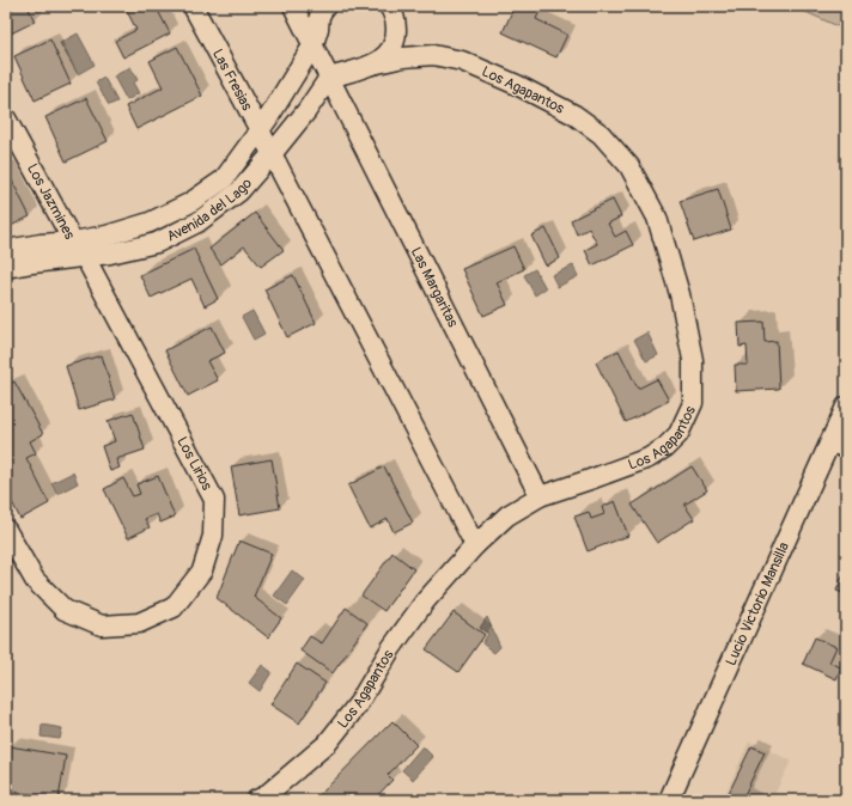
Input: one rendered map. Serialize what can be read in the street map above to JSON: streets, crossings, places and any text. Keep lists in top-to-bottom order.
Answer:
{
  "streets": {
    "street": [
      "Las Fresias",
      "Los Agapantos",
      "Los Jazmines",
      "Avenida del Lago",
      "Las Margaritas",
      "Los Lirios",
      "Lucio Victorio Mansilla"
    ]
  },
  "crossings": [
    ["Las Fresias", "Avenida del Lago"],
    ["Los Agapantos", "Las Margaritas"],
    ["Los Jazmines", "Avenida del Lago"],
    ["Los Jazmines", "Los Lirios"],
    ["Avenida del Lago", "Las Margaritas"],
    ["Avenida del Lago", "Los Lirios"]
  ]
}
